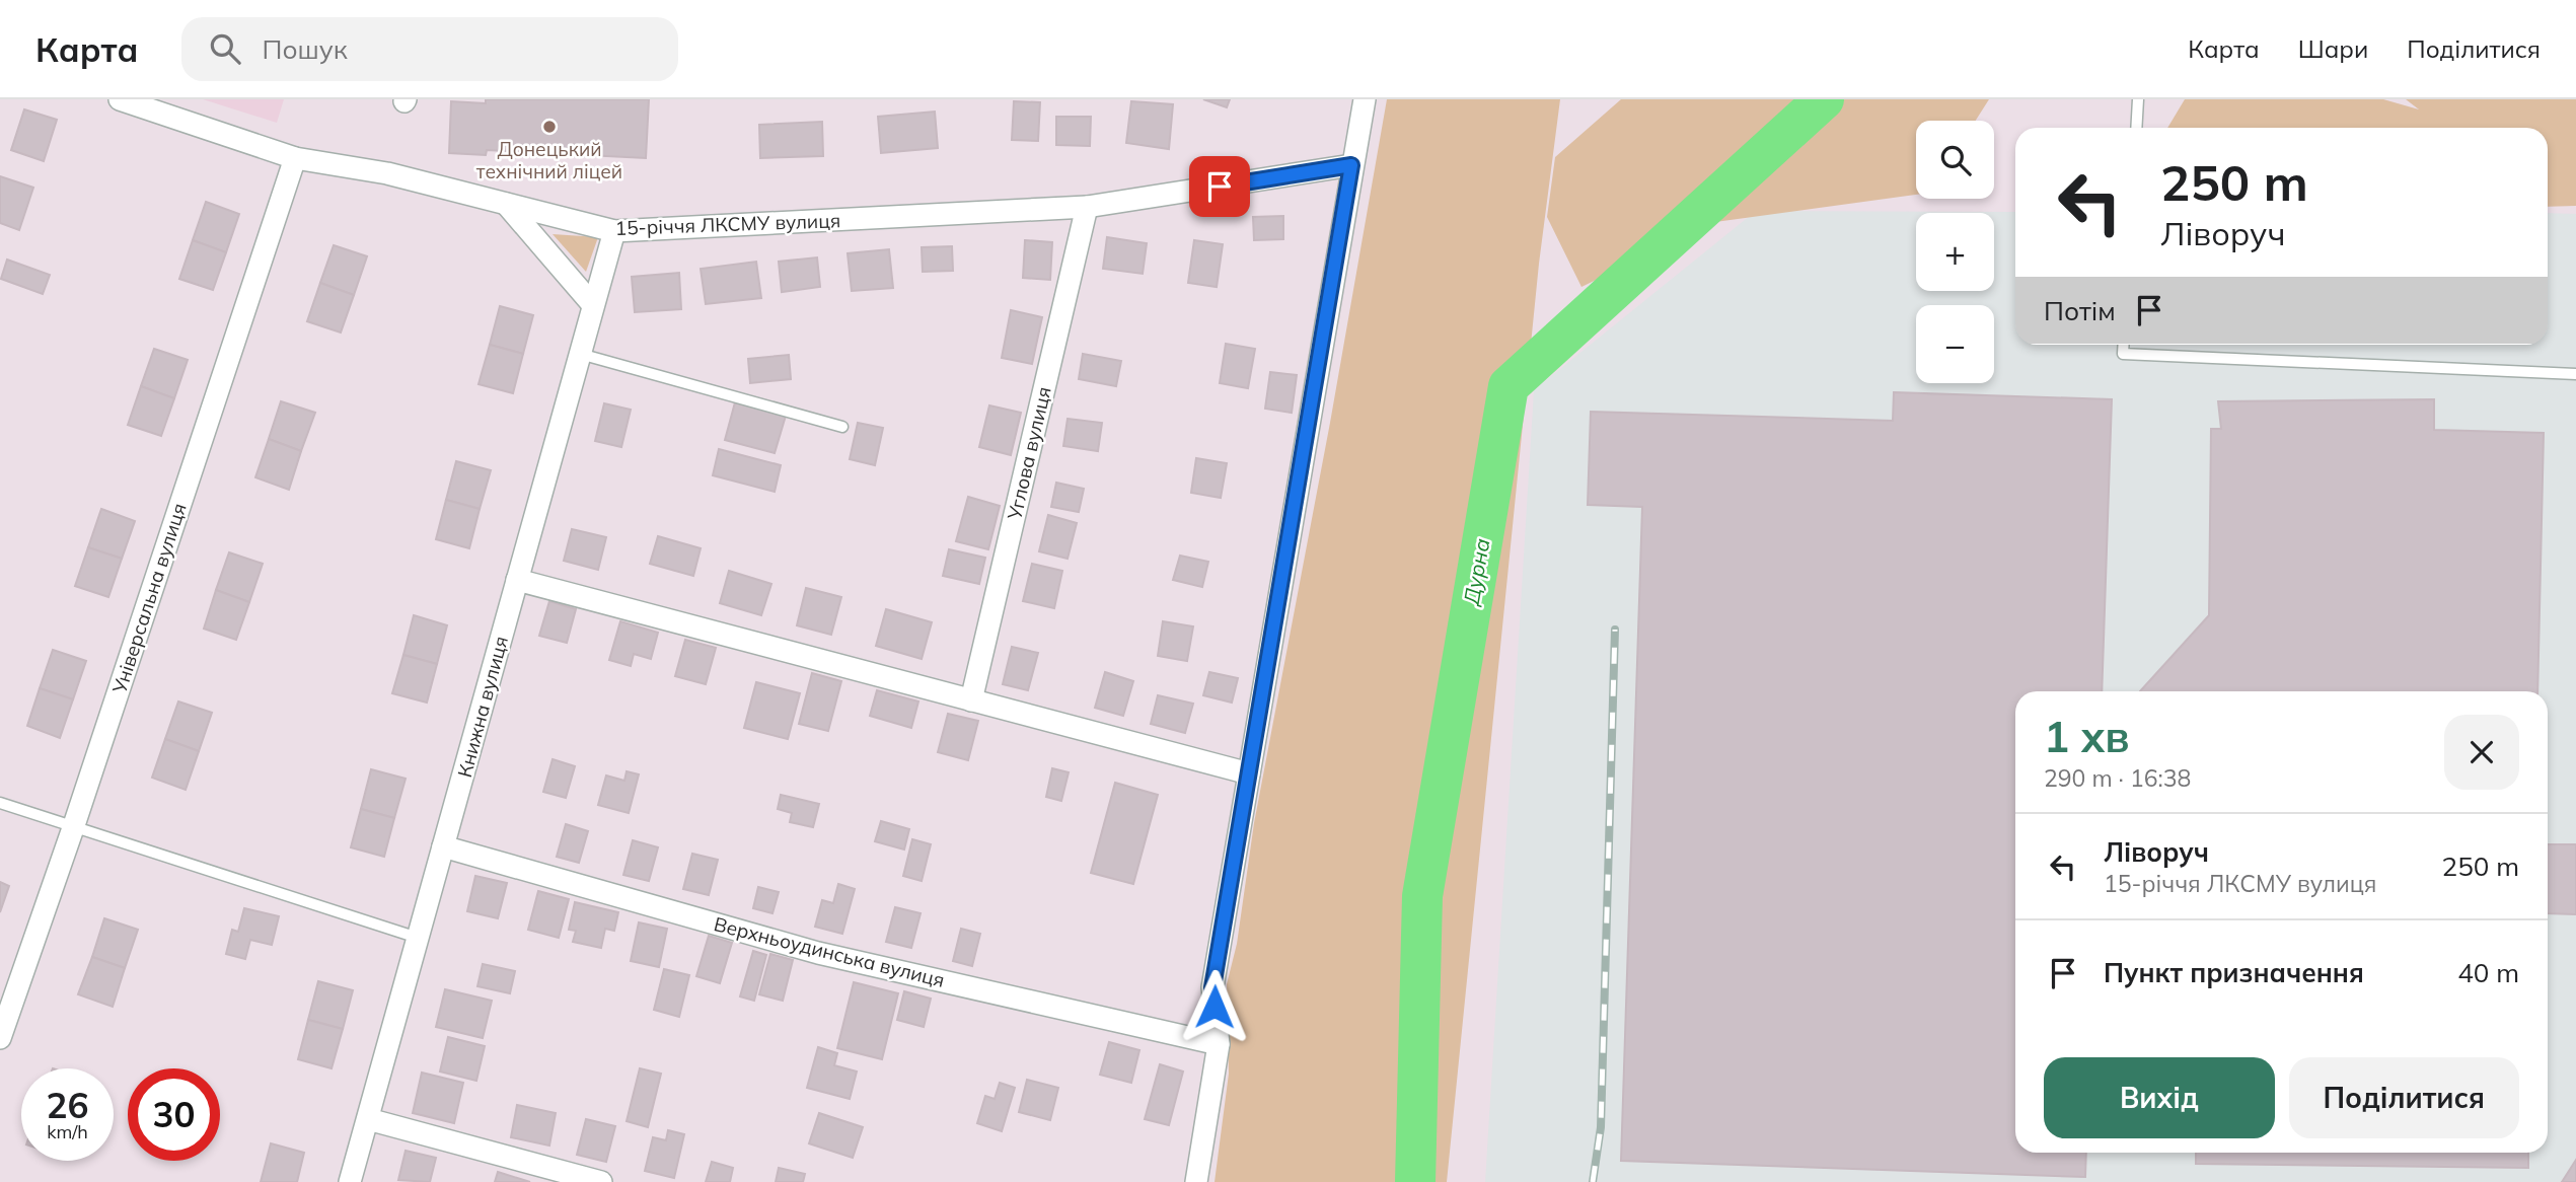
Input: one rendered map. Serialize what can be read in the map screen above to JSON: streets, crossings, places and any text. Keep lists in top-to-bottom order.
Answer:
{
  "streets": {
    "street": [
      "15-річчя ЛКСМУ вулиця",
      "Углова вулиця",
      "Універсальна вулиця",
      "Книжна вулиця",
      "Верхньоудинська вулиця"
    ]
  },
  "crossings": [
    ["15-річчя ЛКСМУ вулиця", "Углова вулиця"],
    ["15-річчя ЛКСМУ вулиця", "Універсальна вулиця"],
    ["15-річчя ЛКСМУ вулиця", "Книжна вулиця"],
    ["Книжна вулиця", "Верхньоудинська вулиця"]
  ],
  "water": ["Дурна"],
  "places": ["Донецький технічний ліцей"],
  "page": {
    "header": "Карта",
    "search": "Пошук",
    "nav": ["Карта", "Шари", "Поділитися"],
    "map_buttons": ["+", "−"],
    "turn": ["250 m", "Ліворуч"],
    "then": "Потім",
    "heading": ["1 хв", "290 m · 16:38"],
    "list": [
      {
        "name": "Ліворуч",
        "note": "15-річчя ЛКСМУ вулиця",
        "value": "250 m"
      },
      {
        "name": "Пункт призначення",
        "value": "40 m"
      }
    ],
    "buttons": ["Вихід", "Поділитися"],
    "speed": "26 km/h",
    "limit": "30"
  }
}
